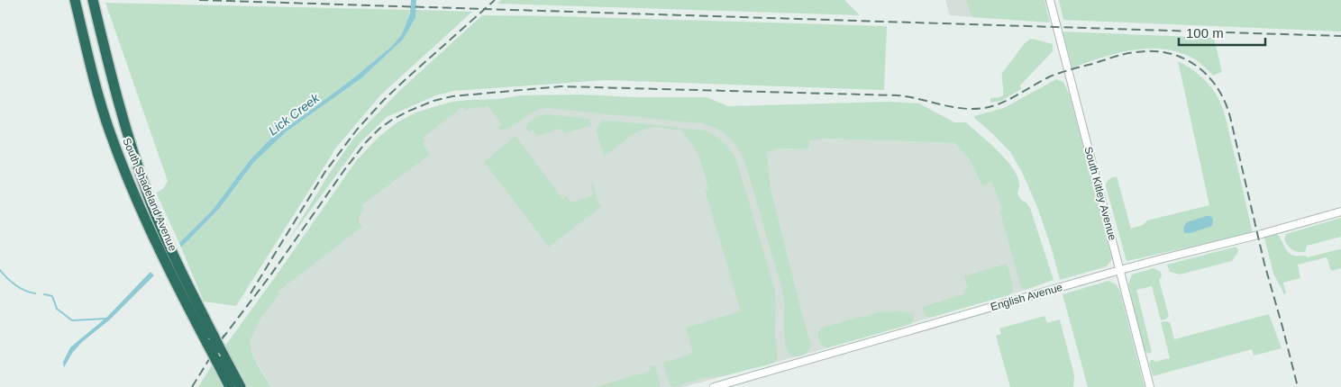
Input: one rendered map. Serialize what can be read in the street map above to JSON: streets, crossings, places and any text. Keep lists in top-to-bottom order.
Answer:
{
  "streets": {
    "highway": ["South Shadeland Avenue"],
    "street": ["South Kitley Avenue", "English Avenue"]
  },
  "crossings": [
    ["South Kitley Avenue", "English Avenue"]
  ],
  "water": ["Lick Creek"],
  "scale_bar": "100 m"
}
